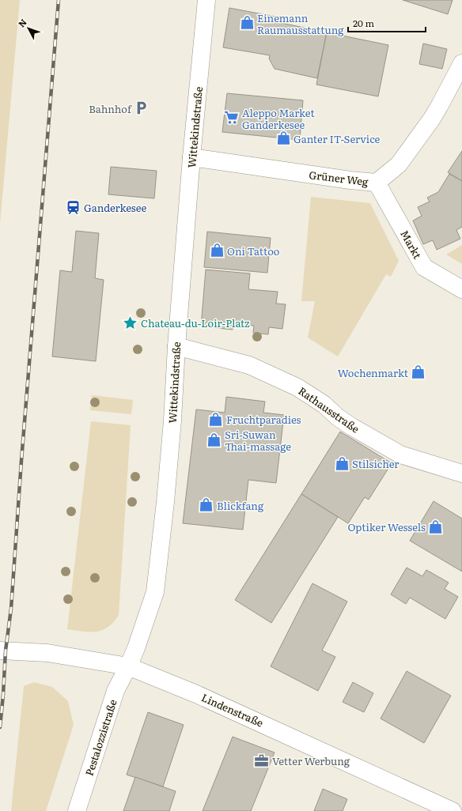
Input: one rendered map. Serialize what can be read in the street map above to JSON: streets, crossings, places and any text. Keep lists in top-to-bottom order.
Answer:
{
  "streets": {
    "street": [
      "Wittekindstraße",
      "Grüner Weg",
      "Markt",
      "Rathausstraße",
      "Lindenstraße",
      "Pestalozzistraße"
    ]
  },
  "crossings": [
    ["Wittekindstraße", "Grüner Weg"],
    ["Wittekindstraße", "Rathausstraße"],
    ["Wittekindstraße", "Lindenstraße"],
    ["Wittekindstraße", "Pestalozzistraße"],
    ["Grüner Weg", "Markt"],
    ["Lindenstraße", "Pestalozzistraße"]
  ],
  "places": {
    "shop": [
      "Einemann Raumausstattung",
      "Ganter IT-Service",
      "Oni Tattoo",
      "Wochenmarkt",
      "Fruchtparadies",
      "Sri-Suwan Thai-massage",
      "Stilsicher",
      "Blickfang",
      "Optiker Wessels"
    ],
    "parking": ["Bahnhof"],
    "supermarket": ["Aleppo Market Ganderkesee"],
    "station": ["Ganderkesee"],
    "place": ["Chateau-du-Loir-Platz"],
    "office": ["Vetter Werbung"]
  },
  "scale_bar": "20 m",
  "north": "top left"
}
